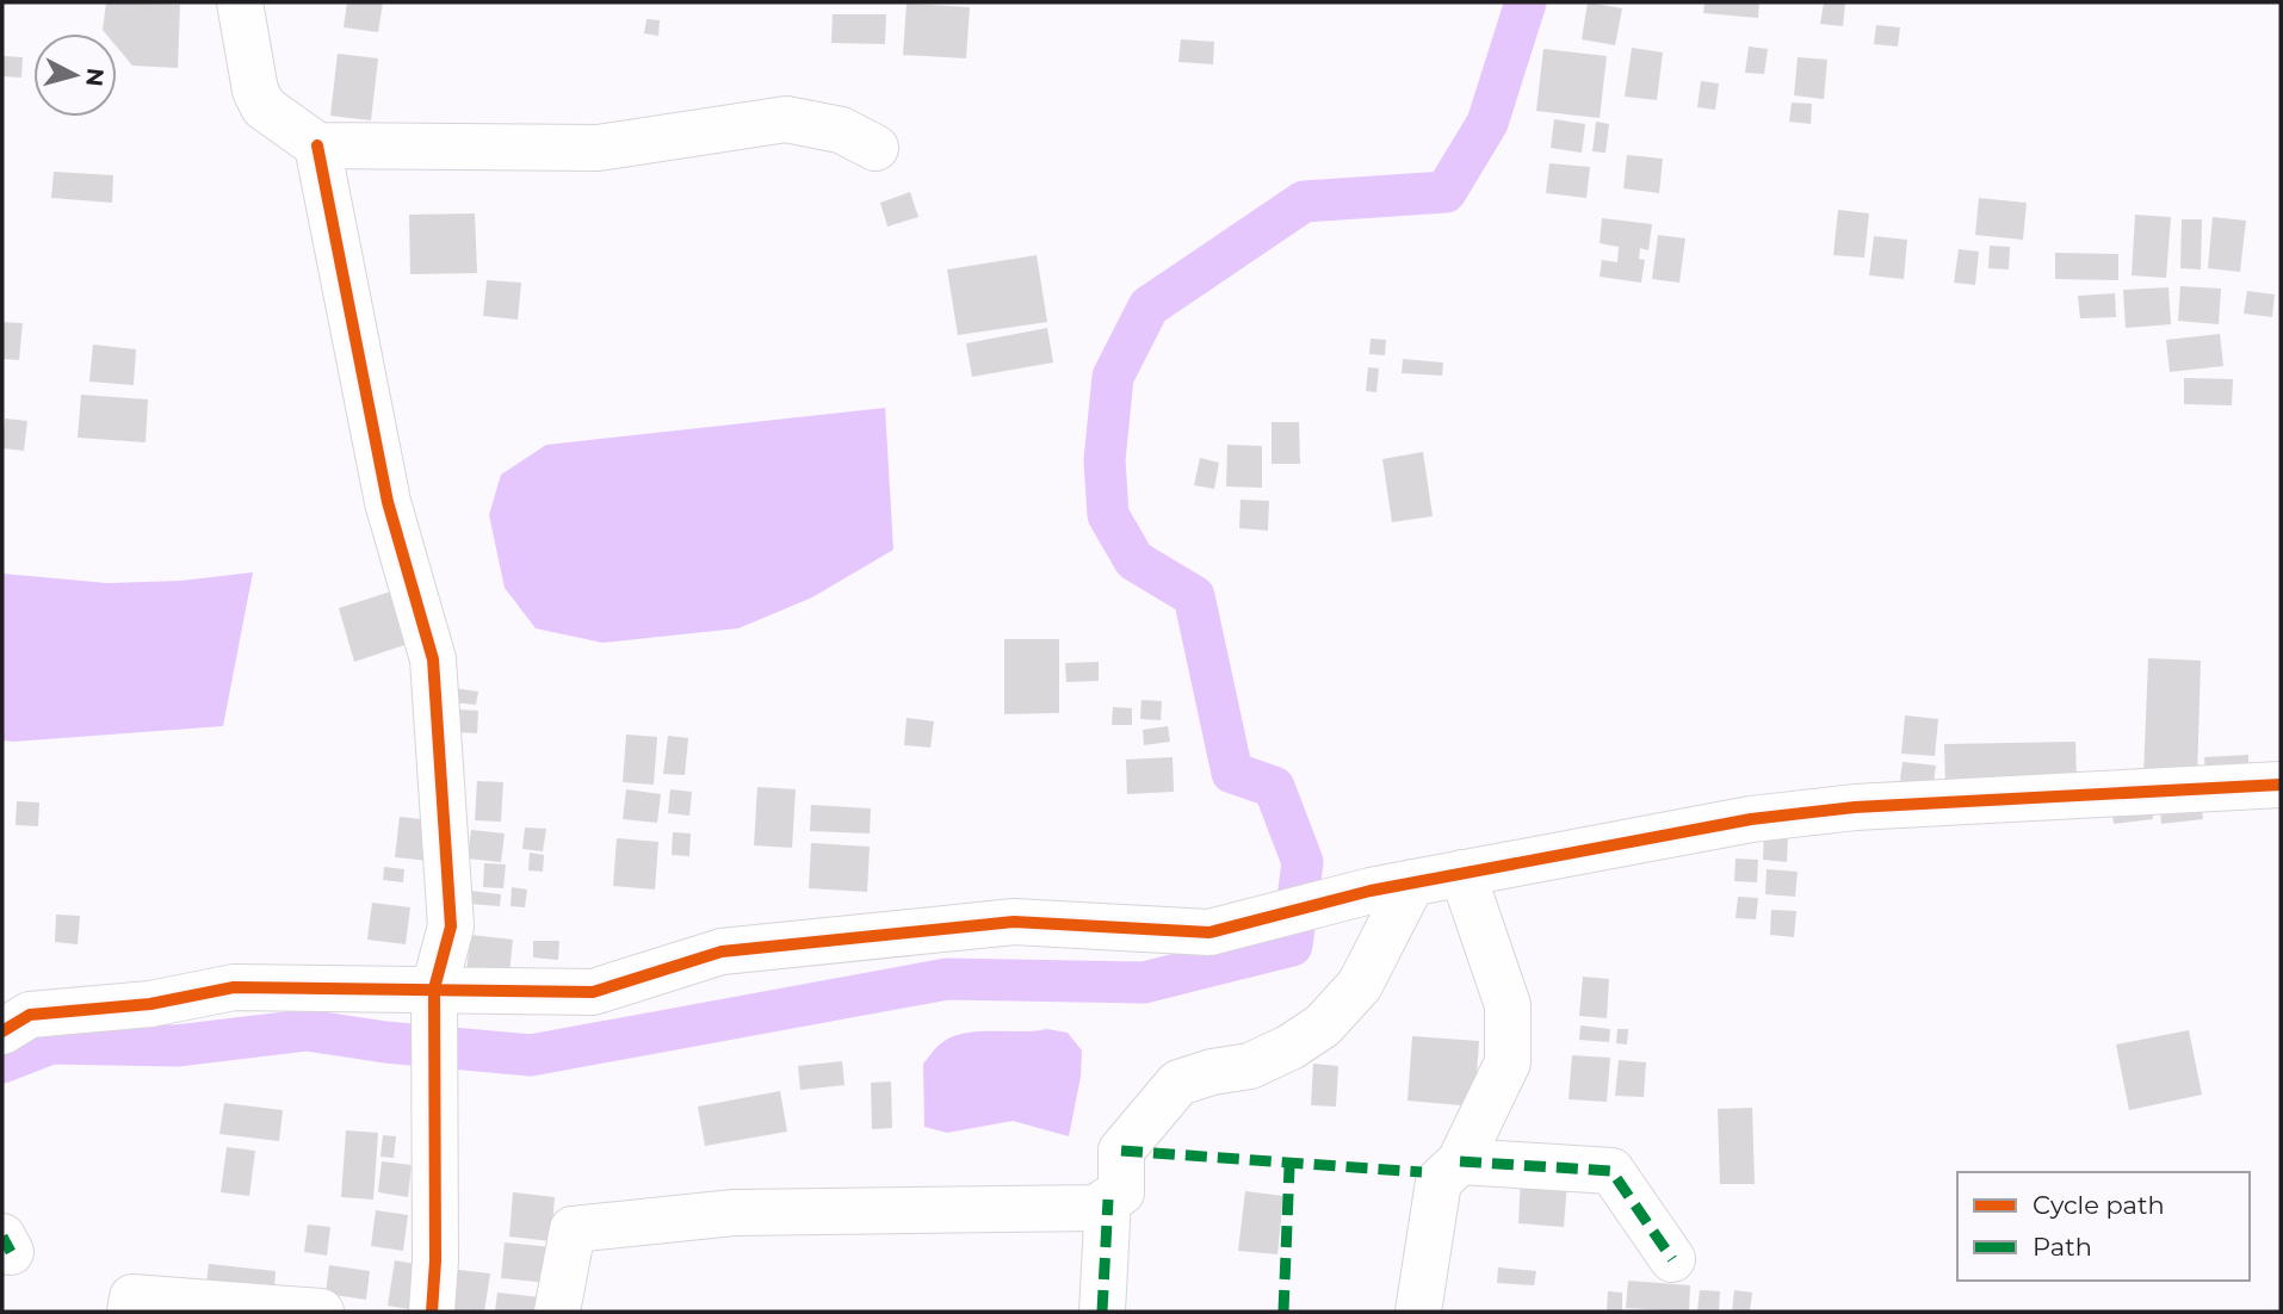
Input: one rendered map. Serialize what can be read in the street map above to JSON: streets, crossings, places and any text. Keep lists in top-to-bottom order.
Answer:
{
  "legend": ["Cycle path", "Path"],
  "north": "right"
}
